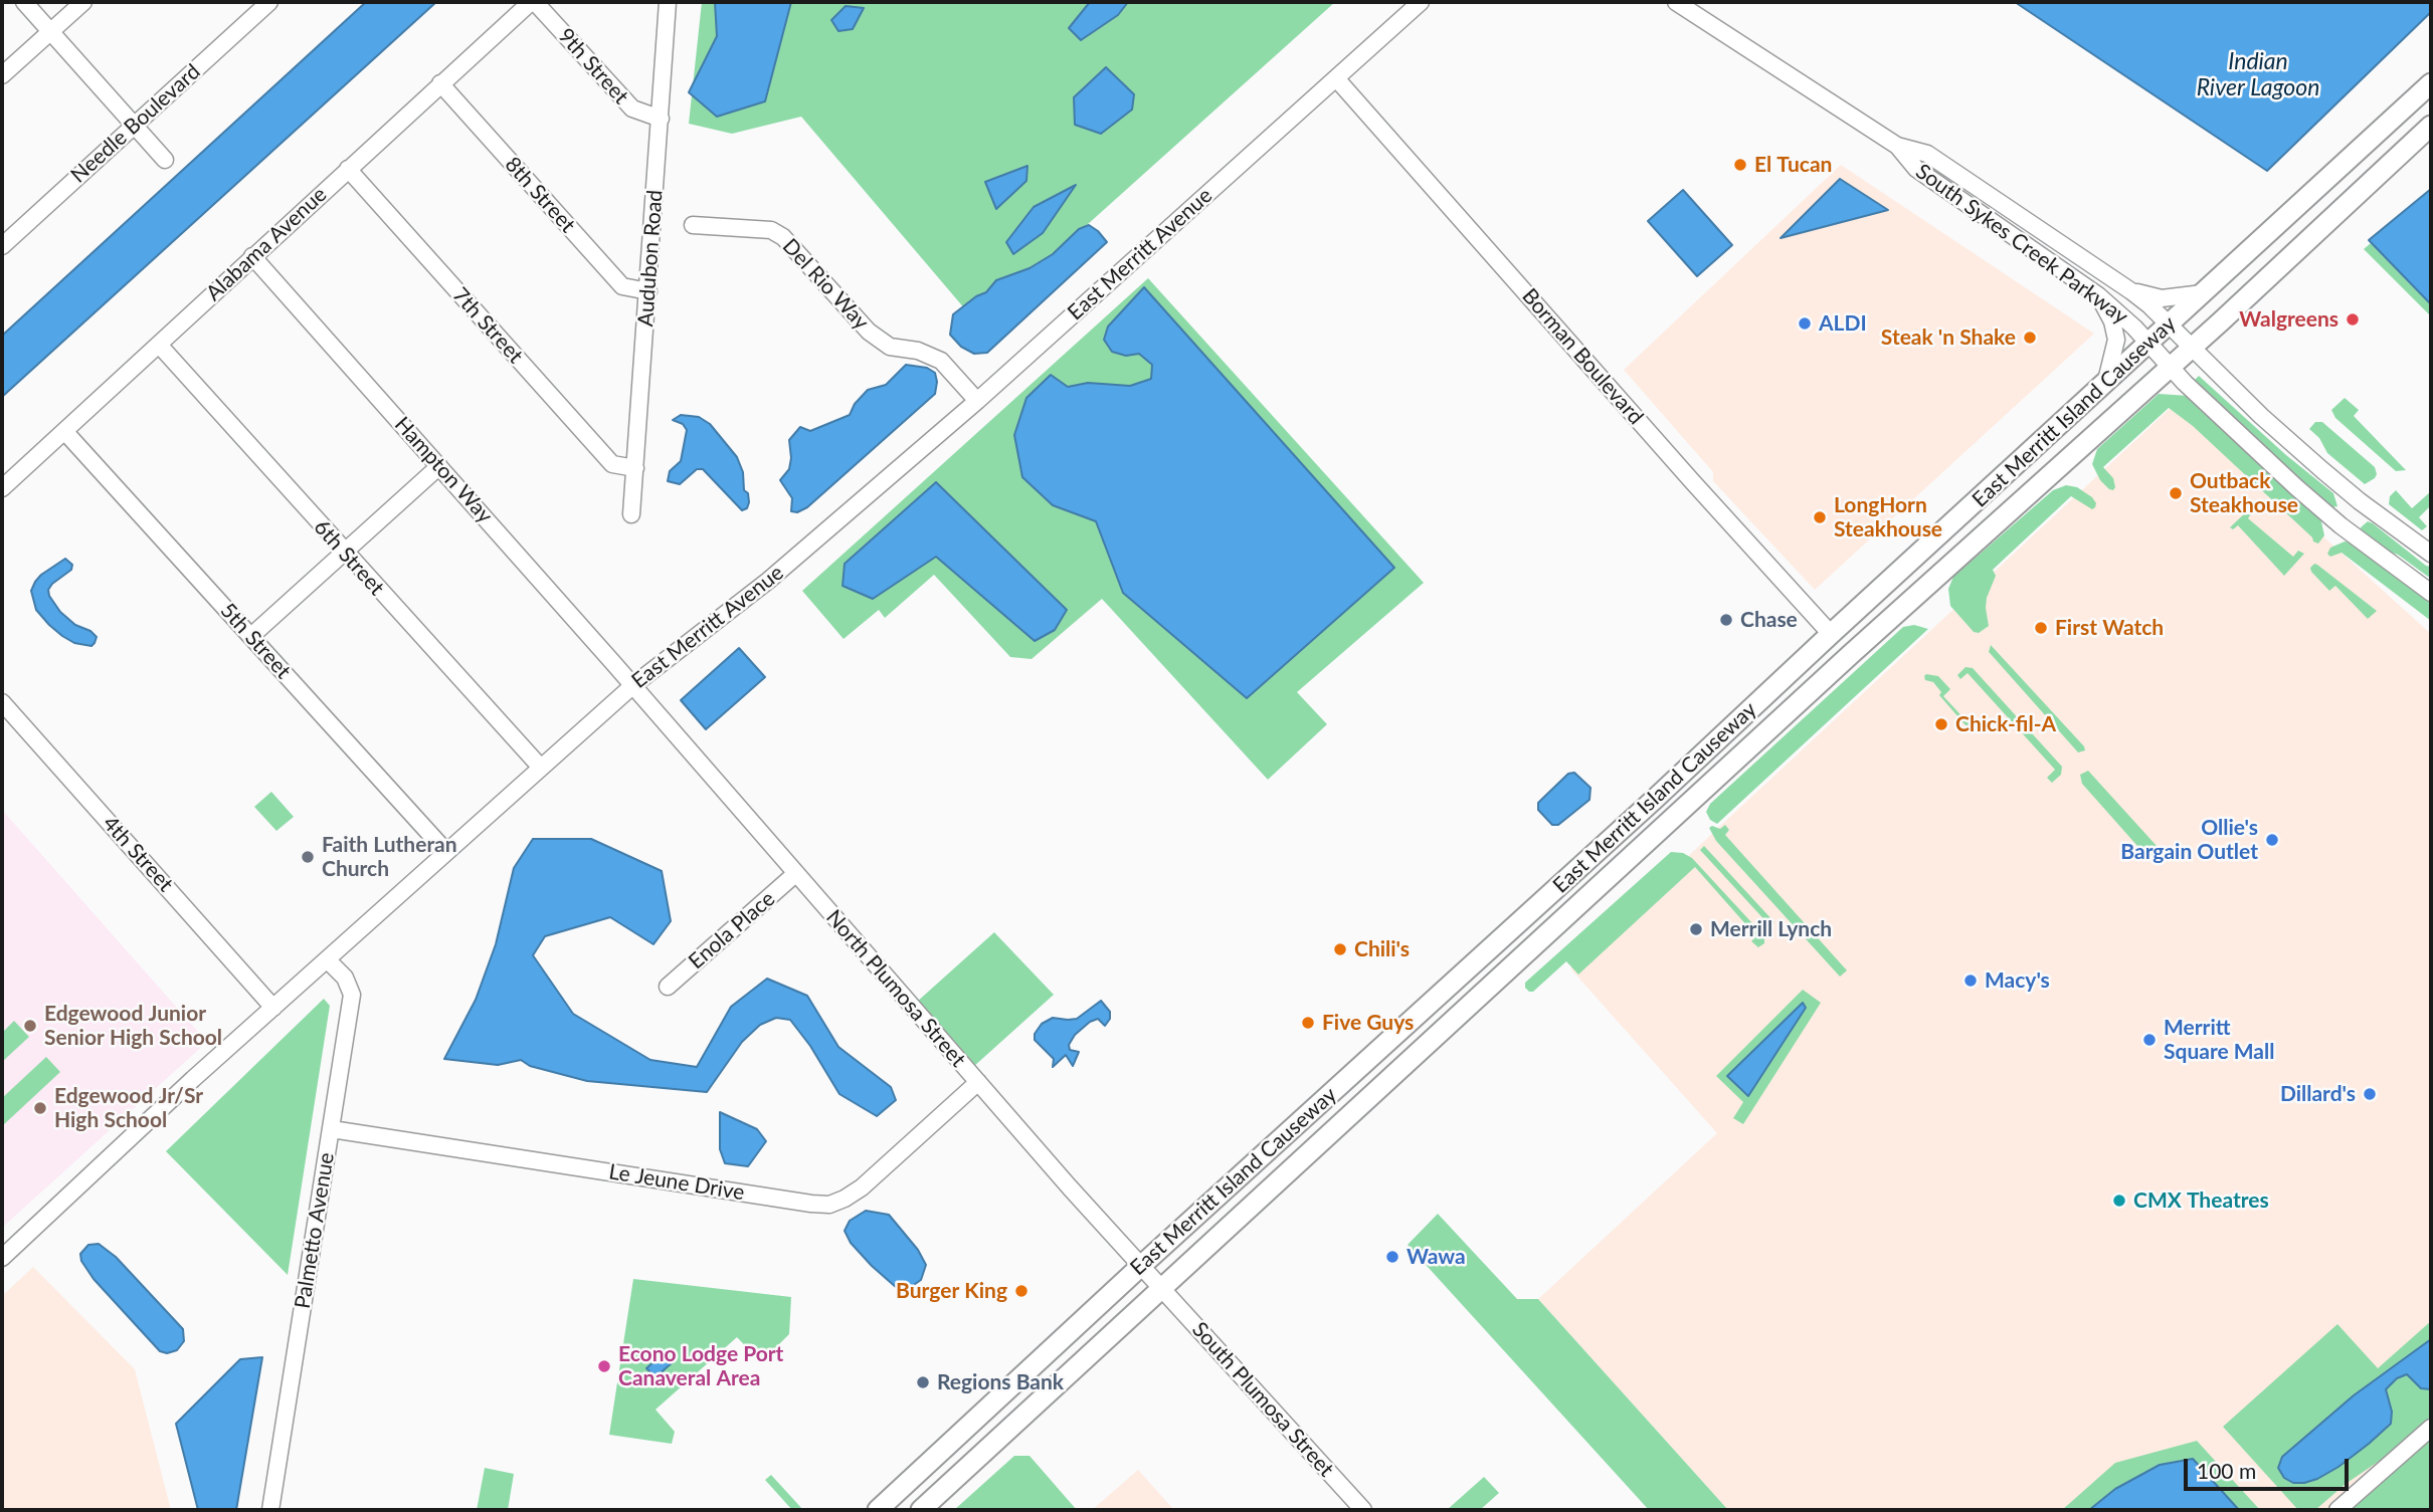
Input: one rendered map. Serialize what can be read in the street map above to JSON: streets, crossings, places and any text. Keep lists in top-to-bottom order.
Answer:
{
  "streets": {
    "main road": ["East Merritt Island Causeway"],
    "street": [
      "9th Street",
      "Needle Boulevard",
      "8th Street",
      "Alabama Avenue",
      "South Sykes Creek Parkway",
      "East Merritt Avenue",
      "Audubon Road",
      "Del Rio Way",
      "7th Street",
      "Borman Boulevard",
      "Hampton Way",
      "6th Street",
      "5th Street",
      "4th Street",
      "Enola Place",
      "North Plumosa Street",
      "Le Jeune Drive",
      "Palmetto Avenue",
      "South Plumosa Street"
    ]
  },
  "crossings": [
    ["9th Street", "Alabama Avenue"],
    ["9th Street", "Audubon Road"],
    ["8th Street", "Alabama Avenue"],
    ["8th Street", "Audubon Road"],
    ["Alabama Avenue", "7th Street"],
    ["Alabama Avenue", "Hampton Way"],
    ["Alabama Avenue", "6th Street"],
    ["Alabama Avenue", "5th Street"],
    ["South Sykes Creek Parkway", "East Merritt Island Causeway"],
    ["East Merritt Avenue", "Del Rio Way"],
    ["East Merritt Avenue", "Borman Boulevard"],
    ["East Merritt Avenue", "Hampton Way"],
    ["East Merritt Avenue", "6th Street"],
    ["East Merritt Avenue", "5th Street"],
    ["East Merritt Avenue", "4th Street"],
    ["East Merritt Avenue", "North Plumosa Street"],
    ["East Merritt Avenue", "Palmetto Avenue"],
    ["Audubon Road", "7th Street"],
    ["Borman Boulevard", "East Merritt Island Causeway"],
    ["East Merritt Island Causeway", "North Plumosa Street"],
    ["East Merritt Island Causeway", "South Plumosa Street"],
    ["Hampton Way", "North Plumosa Street"],
    ["Enola Place", "North Plumosa Street"],
    ["North Plumosa Street", "Le Jeune Drive"],
    ["North Plumosa Street", "South Plumosa Street"],
    ["Le Jeune Drive", "Palmetto Avenue"]
  ],
  "water": ["Indian River Lagoon"],
  "places": [
    "El Tucan",
    "Walgreens",
    "ALDI",
    "Steak 'n Shake",
    "Outback Steakhouse",
    "LongHorn Steakhouse",
    "Chase",
    "First Watch",
    "Chick-fil-A",
    "Ollie's Bargain Outlet",
    "Faith Lutheran Church",
    "Merrill Lynch",
    "Chili's",
    "Macy's",
    "Five Guys",
    "Edgewood Junior Senior High School",
    "Merritt Square Mall",
    "Dillard's",
    "Edgewood Jr/Sr High School",
    "CMX Theatres",
    "Wawa",
    "Burger King",
    "Econo Lodge Port Canaveral Area",
    "Regions Bank"
  ],
  "scale_bar": "100 m"
}
